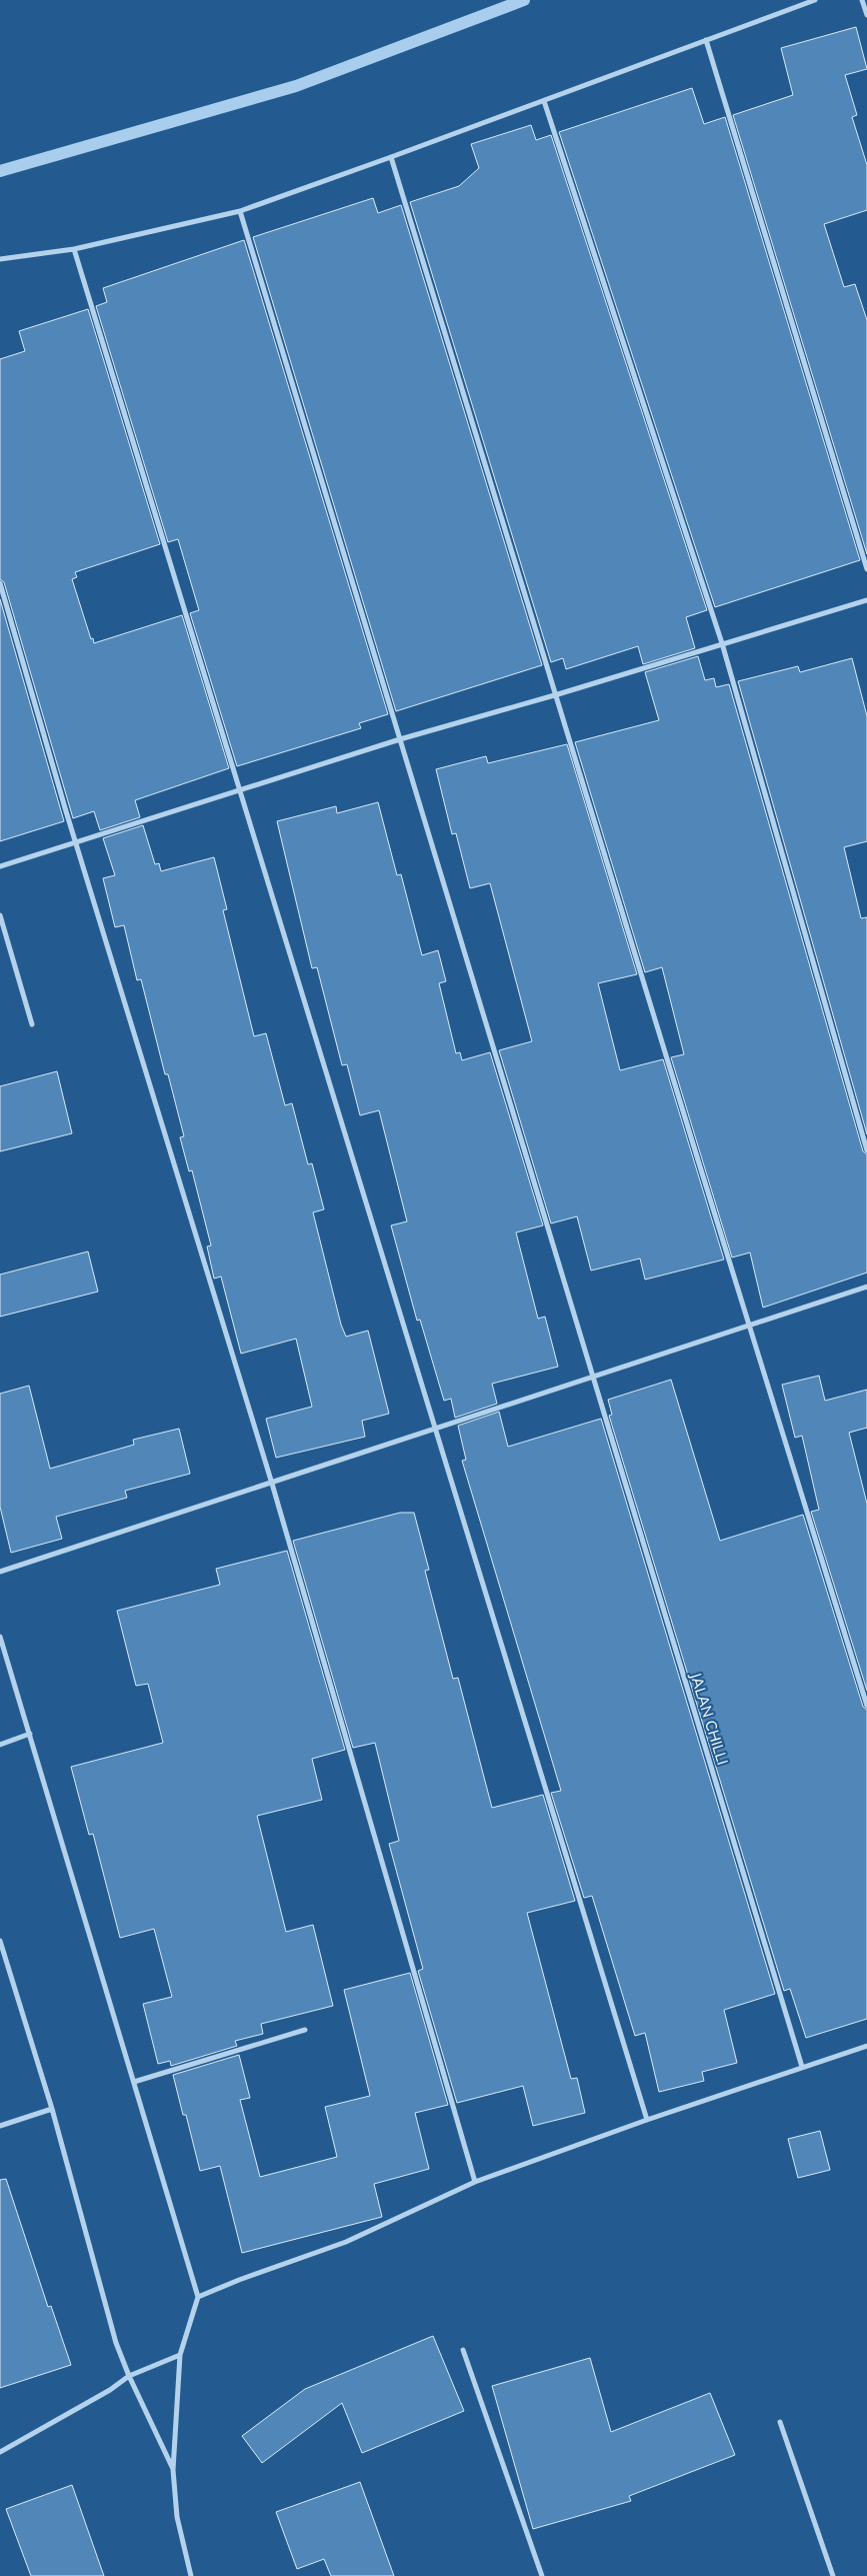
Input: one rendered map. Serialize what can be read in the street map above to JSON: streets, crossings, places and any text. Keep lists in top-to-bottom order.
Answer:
{
  "streets": {
    "street": ["JALAN CHILLI"]
  }
}
